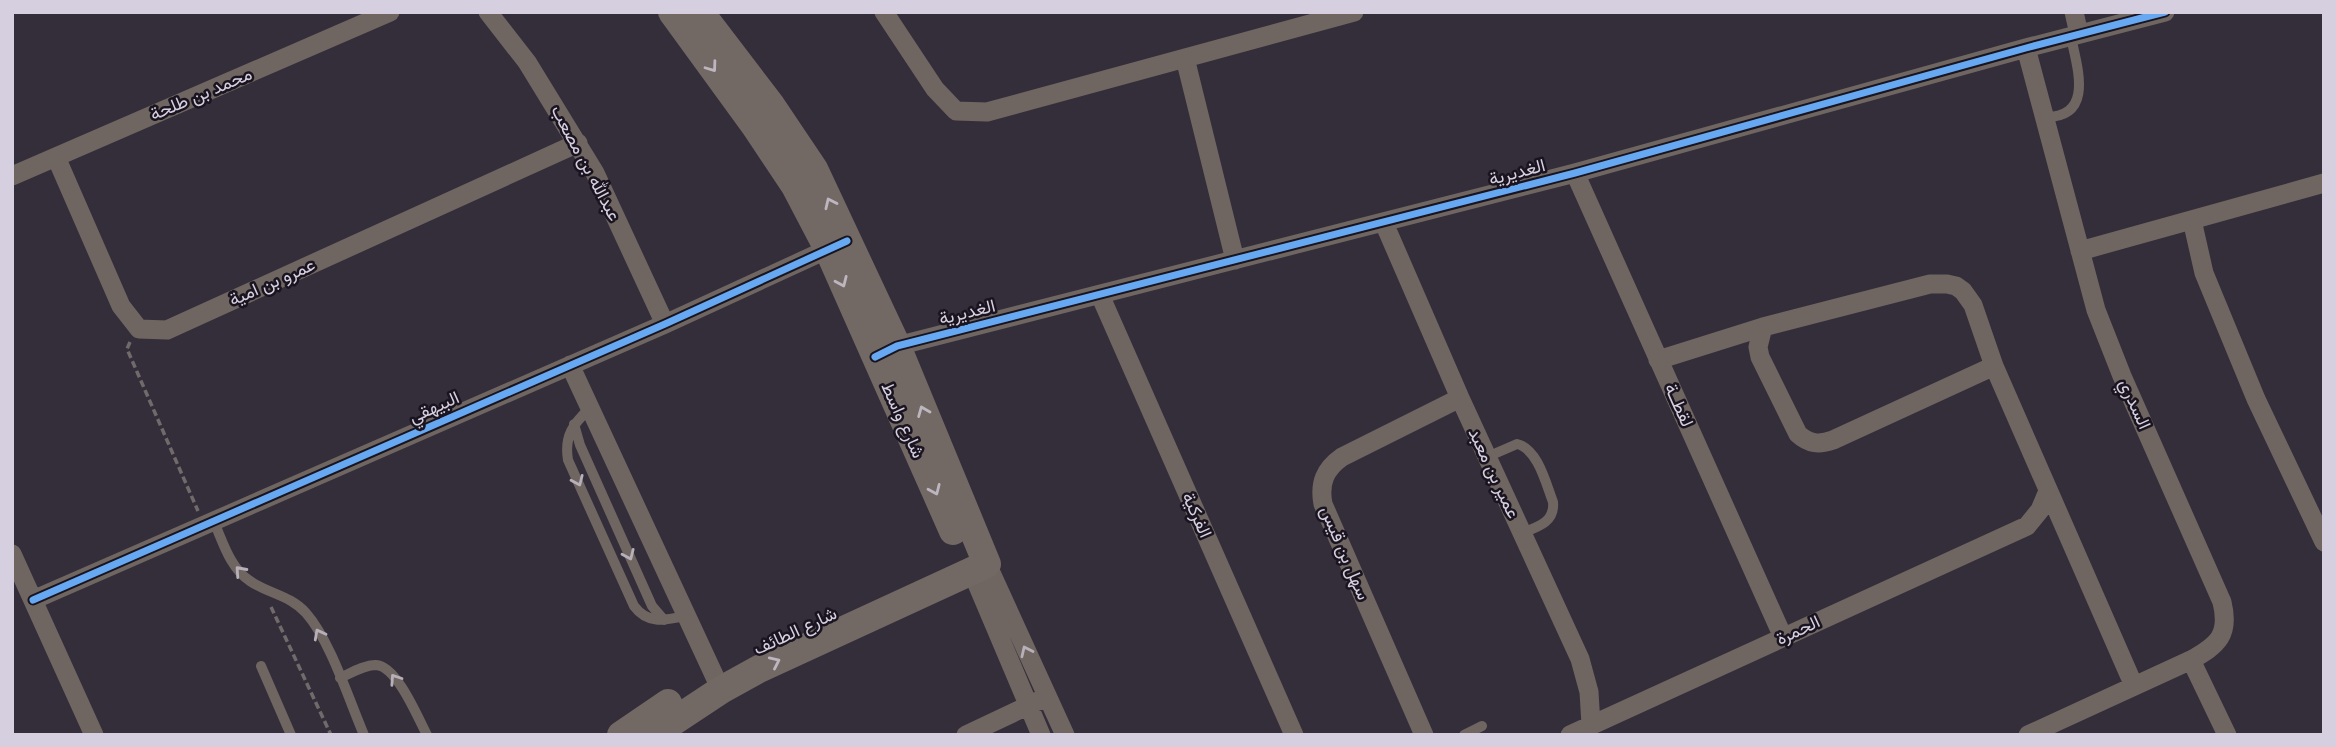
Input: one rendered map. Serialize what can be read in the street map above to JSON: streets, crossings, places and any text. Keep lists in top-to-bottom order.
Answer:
{
  "streets": {
    "street": [
      "محمد بن طلحة",
      "عبدالله بن مصعب",
      "الغديرية",
      "عمرو بن امية",
      "السدري",
      "لقطــة",
      "البيهقي",
      "شارع واسط",
      "عمير بن معبد",
      "الفركية",
      "سهل بن قيس",
      "الحمرة",
      "شارع الطائف"
    ]
  },
  "crossings": [
    ["عبدالله بن مصعب", "عمرو بن امية"],
    ["عبدالله بن مصعب", "البيهقي"],
    ["الغديرية", "السدري"],
    ["الغديرية", "لقطــة"],
    ["الغديرية", "شارع واسط"],
    ["الغديرية", "عمير بن معبد"],
    ["الغديرية", "الفركية"],
    ["لقطــة", "الحمرة"],
    ["البيهقي", "شارع واسط"],
    ["شارع واسط", "شارع الطائف"],
    ["عمير بن معبد", "سهل بن قيس"],
    ["عمير بن معبد", "الحمرة"]
  ]
}
